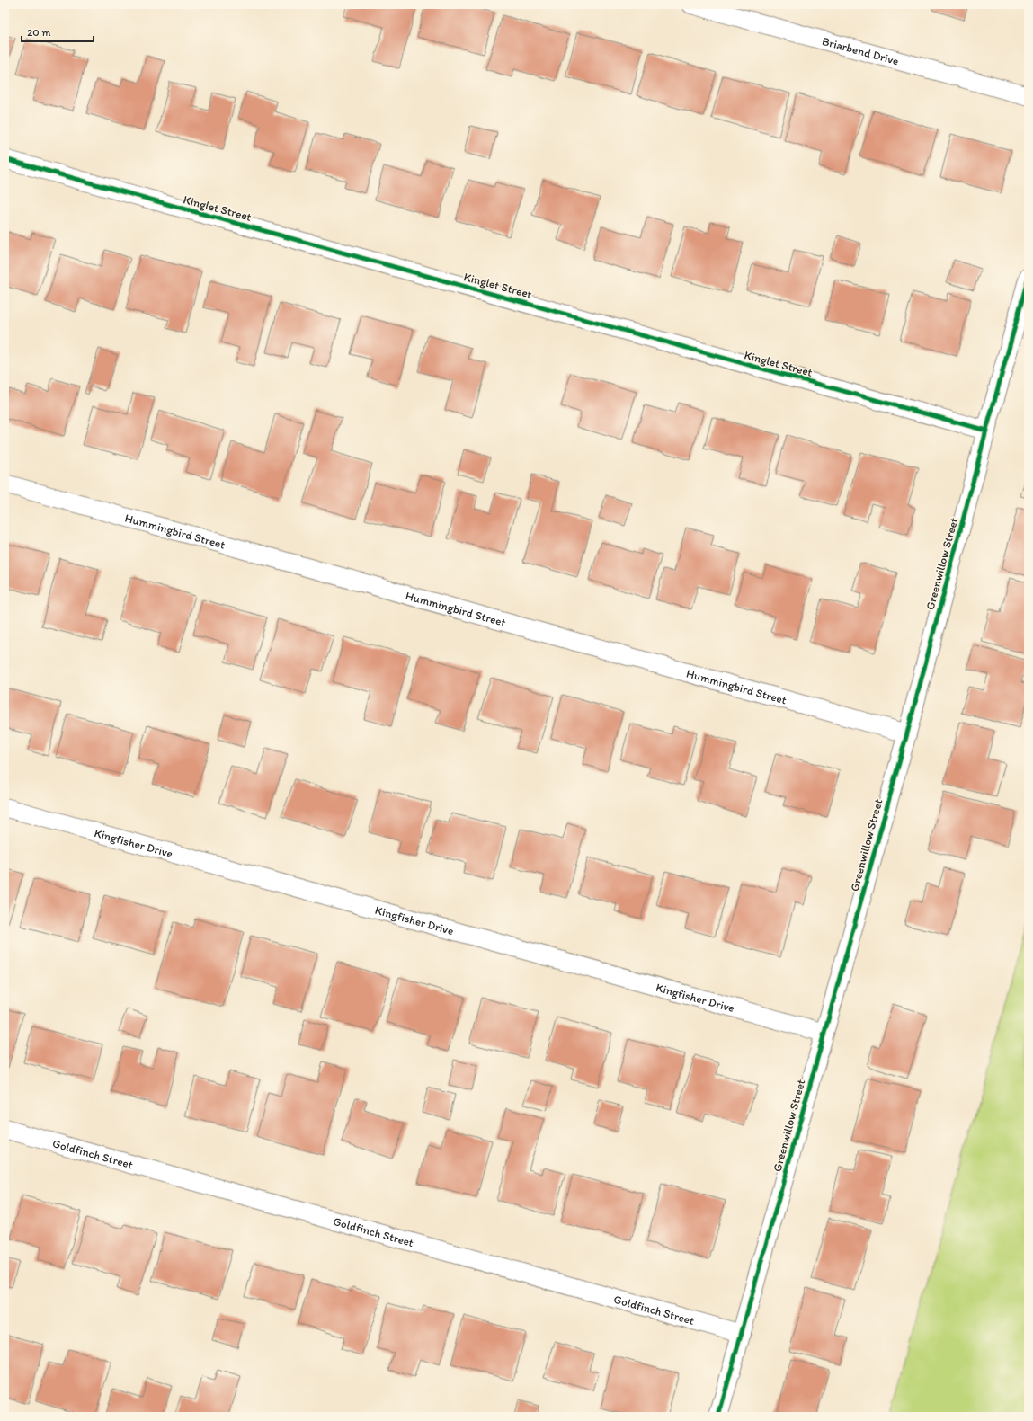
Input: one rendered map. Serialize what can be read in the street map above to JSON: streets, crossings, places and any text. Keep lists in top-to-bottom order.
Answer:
{
  "streets": {
    "street": [
      "Briarbend Drive",
      "Kinglet Street",
      "Hummingbird Street",
      "Greenwillow Street",
      "Kingfisher Drive",
      "Goldfinch Street"
    ]
  },
  "crossings": [
    ["Kinglet Street", "Greenwillow Street"],
    ["Hummingbird Street", "Greenwillow Street"],
    ["Greenwillow Street", "Kingfisher Drive"],
    ["Greenwillow Street", "Goldfinch Street"]
  ],
  "scale_bar": "20 m"
}
